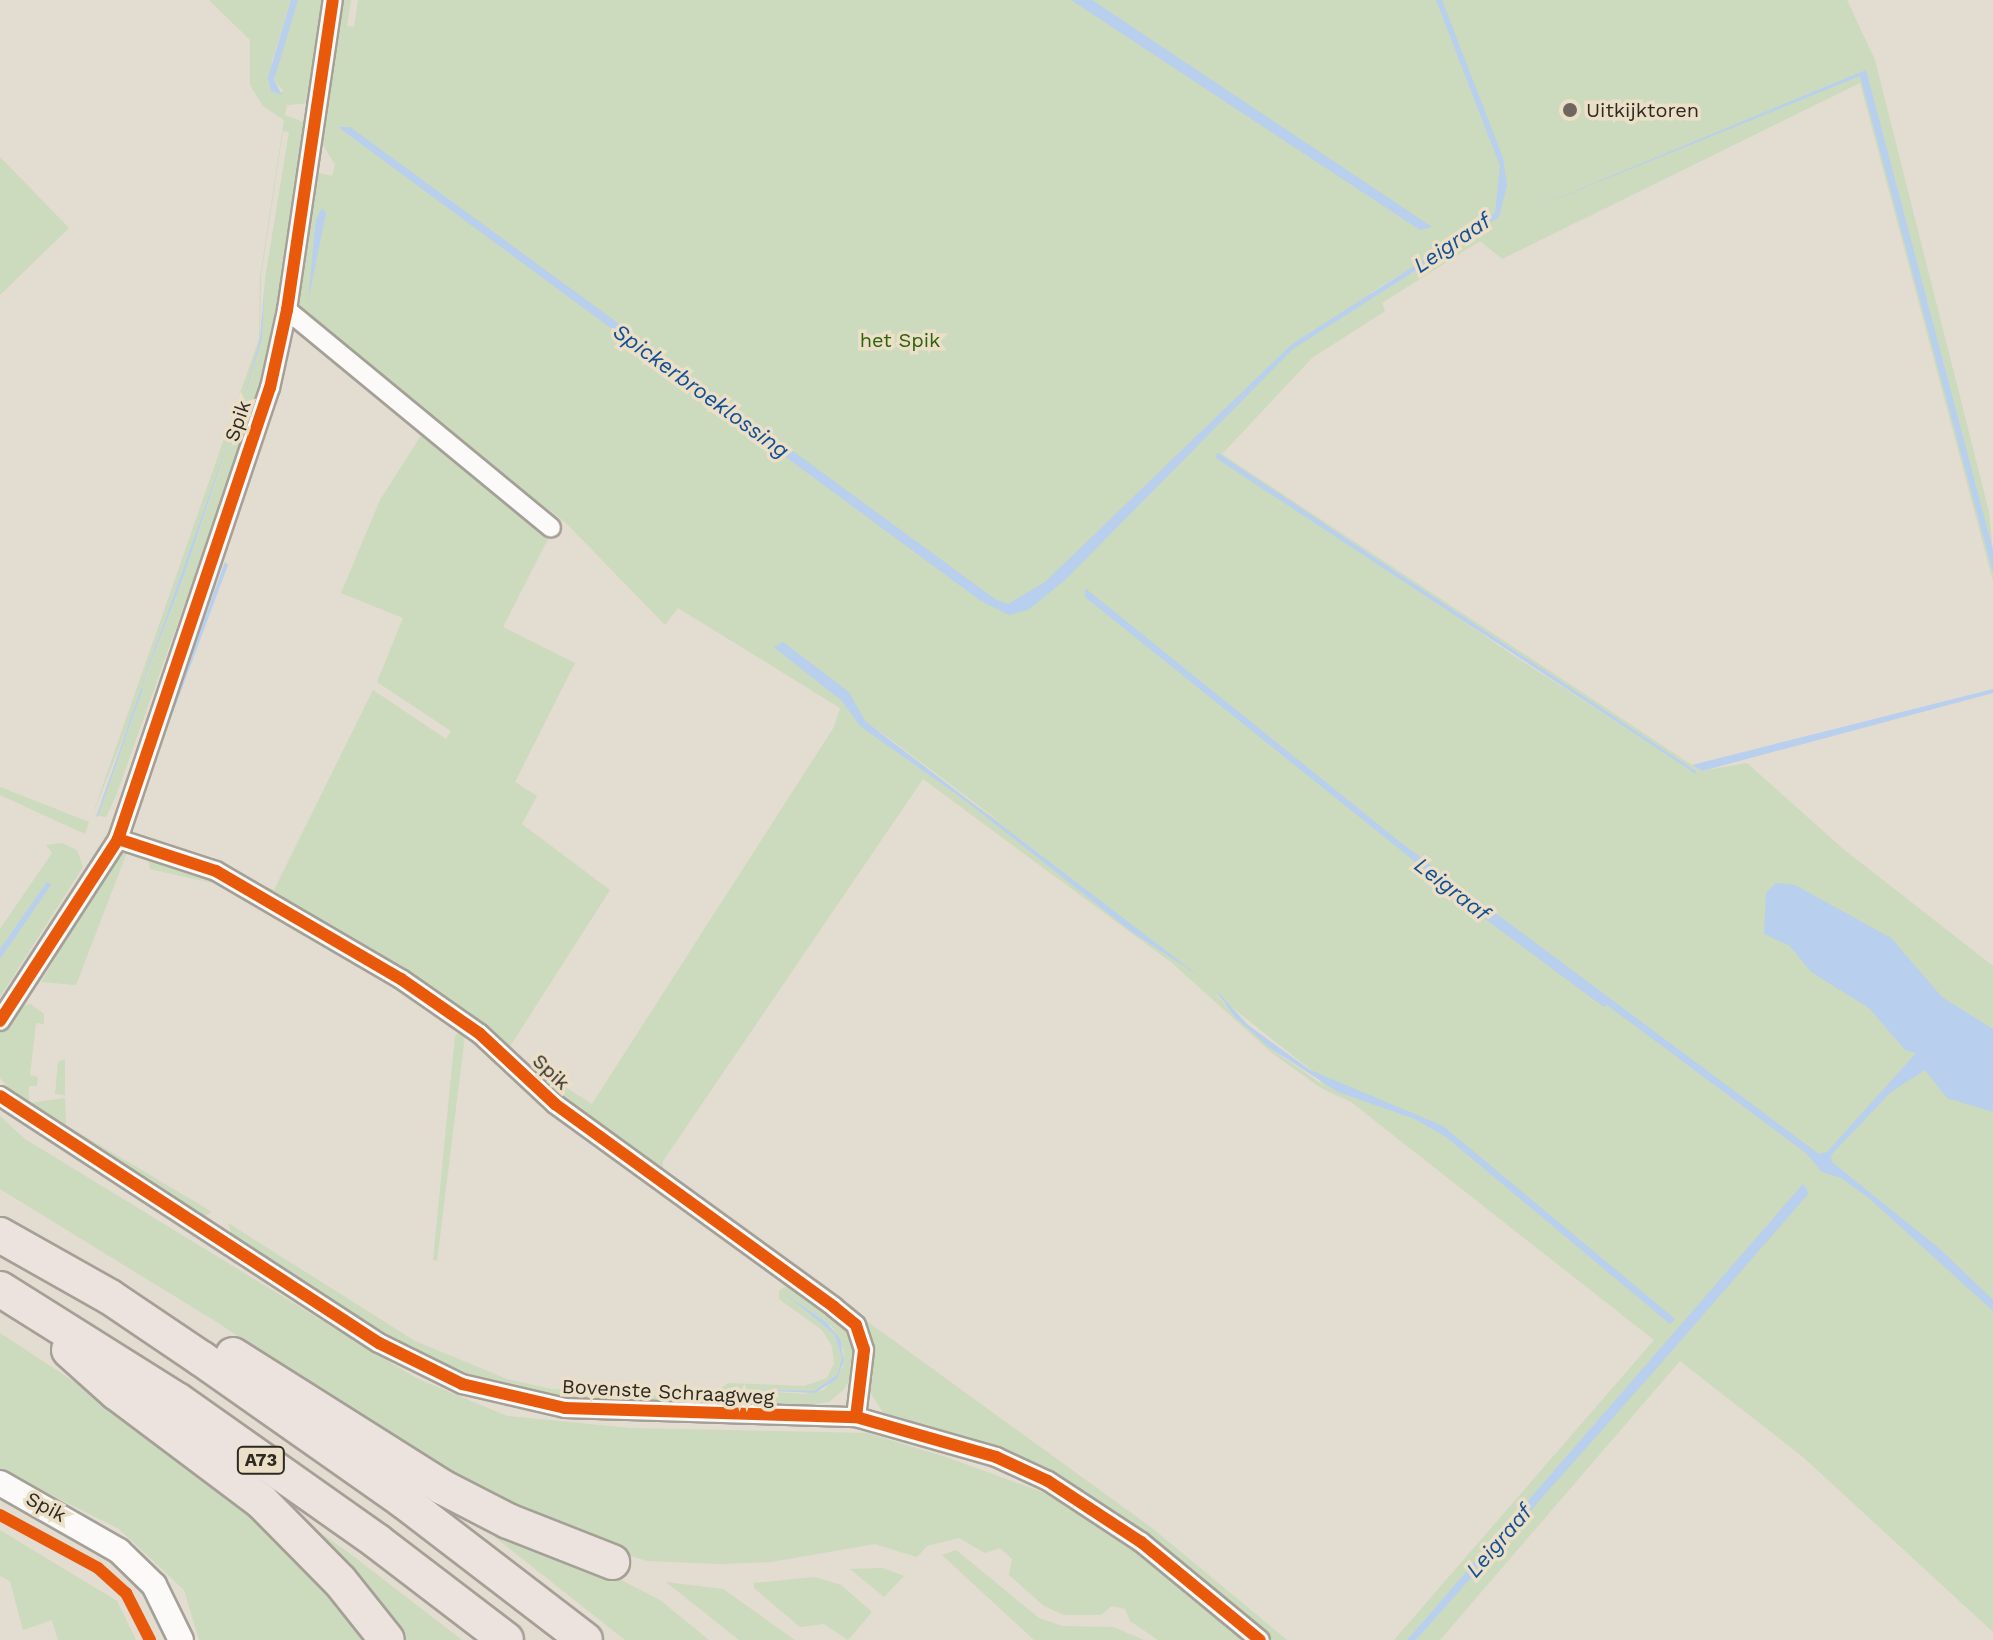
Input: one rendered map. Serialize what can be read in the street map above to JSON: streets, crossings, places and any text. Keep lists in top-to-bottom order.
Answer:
{
  "streets": {
    "highway": ["A73"],
    "street": ["Spik", "Bovenste Schraagweg"]
  },
  "crossings": [
    ["Spik", "Bovenste Schraagweg"]
  ],
  "water": ["Leigraaf", "Spickerbroeklossing"],
  "parks": ["het Spik"],
  "places": ["Uitkijktoren"]
}
